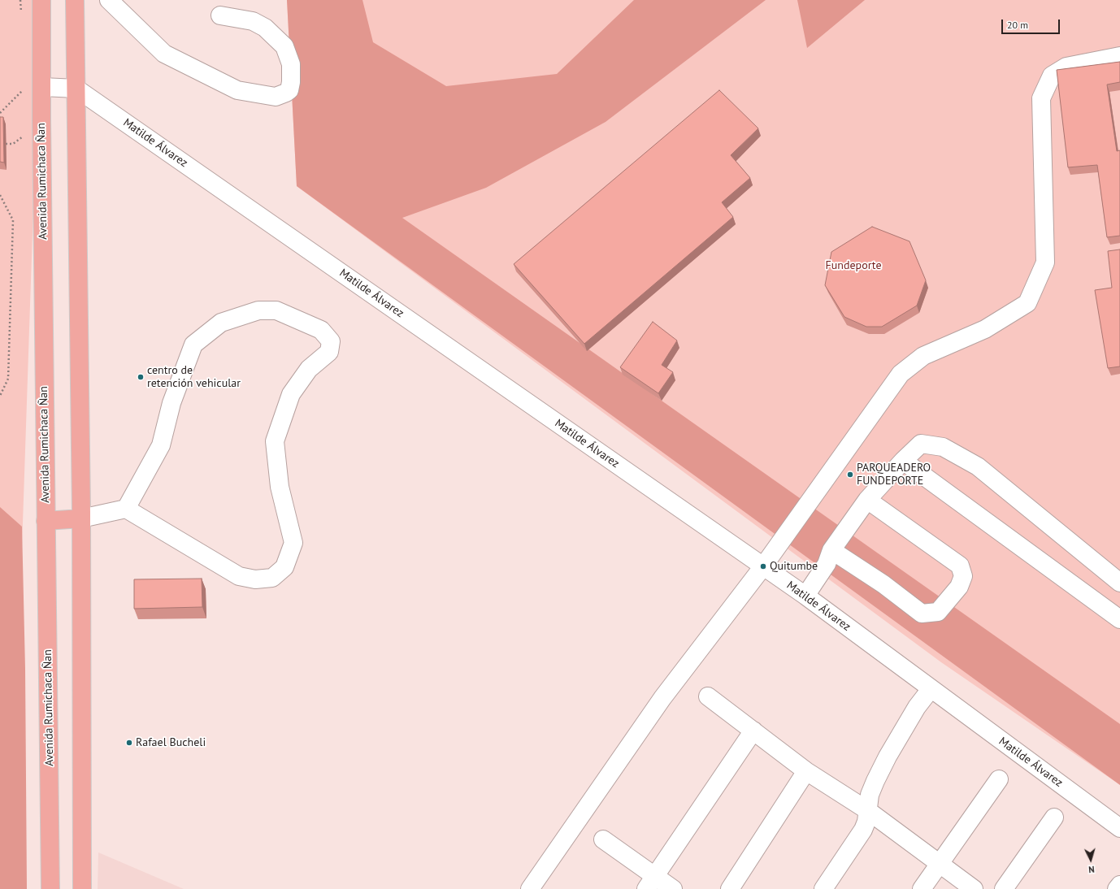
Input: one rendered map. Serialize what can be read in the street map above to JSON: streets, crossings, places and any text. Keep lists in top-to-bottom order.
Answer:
{
  "streets": {
    "main road": ["Avenida Rumichaca Ñan"],
    "street": ["Matilde Álvarez"]
  },
  "parks": ["Fundeporte"],
  "places": [
    "centro de retención vehicular",
    "PARQUEADERO FUNDEPORTE",
    "Quitumbe",
    "Rafael Bucheli"
  ],
  "scale_bar": "20 m",
  "north": "bottom"
}
